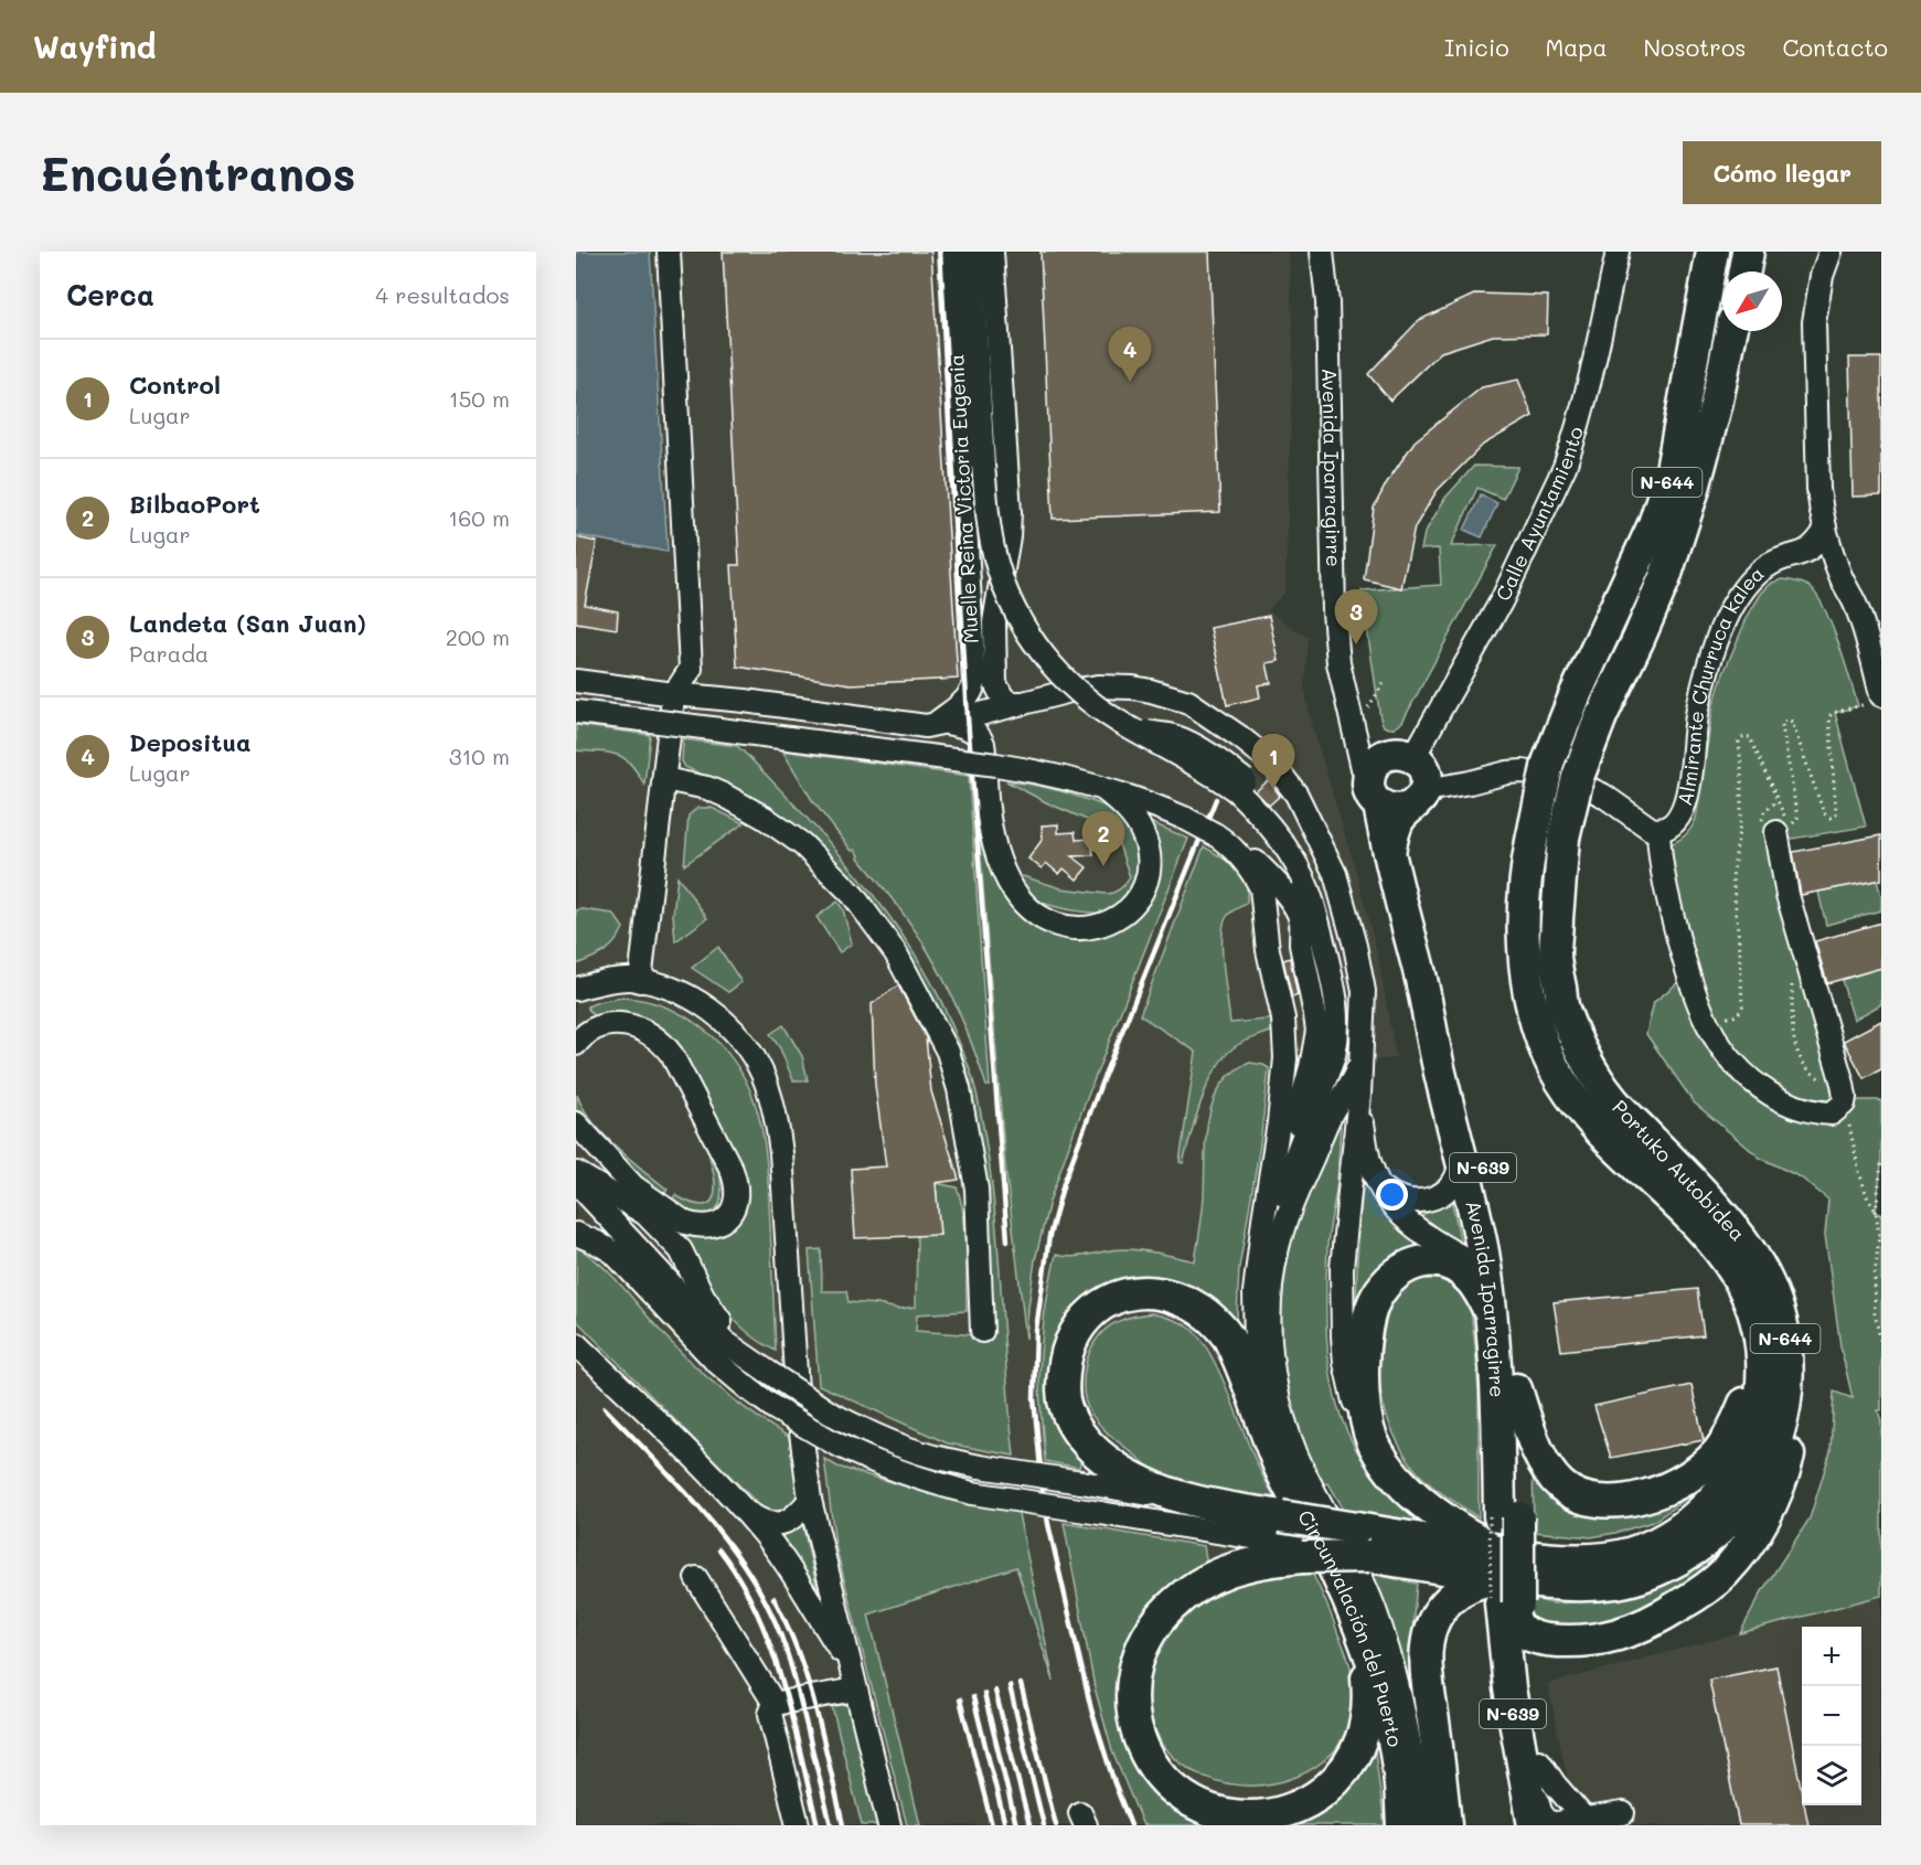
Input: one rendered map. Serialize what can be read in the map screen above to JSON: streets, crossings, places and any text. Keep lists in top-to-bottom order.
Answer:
{
  "streets": {
    "highway": [
      "Avenida Iparragirre",
      "N-644",
      "N-639",
      "Portuko Autobidea",
      "Circunvalación del Puerto"
    ],
    "street": ["Muelle Reina Victoria Eugenia", "Calle Ayuntamiento", "Almirante Churruca kalea"]
  },
  "crossings": [
    ["Avenida Iparragirre", "Calle Ayuntamiento"],
    ["Avenida Iparragirre", "Almirante Churruca kalea"],
    ["Avenida Iparragirre", "N-639"],
    ["N-644", "N-639"],
    ["N-644", "Portuko Autobidea"],
    ["Calle Ayuntamiento", "Almirante Churruca kalea"],
    ["N-639", "Portuko Autobidea"],
    ["Portuko Autobidea", "Circunvalación del Puerto"]
  ],
  "north": "bottom left",
  "page": {
    "header": "Wayfind",
    "nav": [
      "Inicio",
      "Mapa",
      "Nosotros",
      "Contacto"
    ],
    "buttons": "Cómo llegar",
    "title": "Encuéntranos",
    "heading": ["Cerca", "4 resultados"],
    "pins": [
      "4",
      "3",
      "1",
      "2"
    ],
    "list": [
      {
        "mark": "1",
        "name": "Control",
        "note": "Lugar",
        "value": "150 m"
      },
      {
        "mark": "2",
        "name": "BilbaoPort",
        "note": "Lugar",
        "value": "160 m"
      },
      {
        "mark": "3",
        "name": "Landeta (San Juan)",
        "note": "Parada",
        "value": "200 m"
      },
      {
        "mark": "4",
        "name": "Depositua",
        "note": "Lugar",
        "value": "310 m"
      }
    ],
    "map_buttons": ["+", "−"]
  }
}
